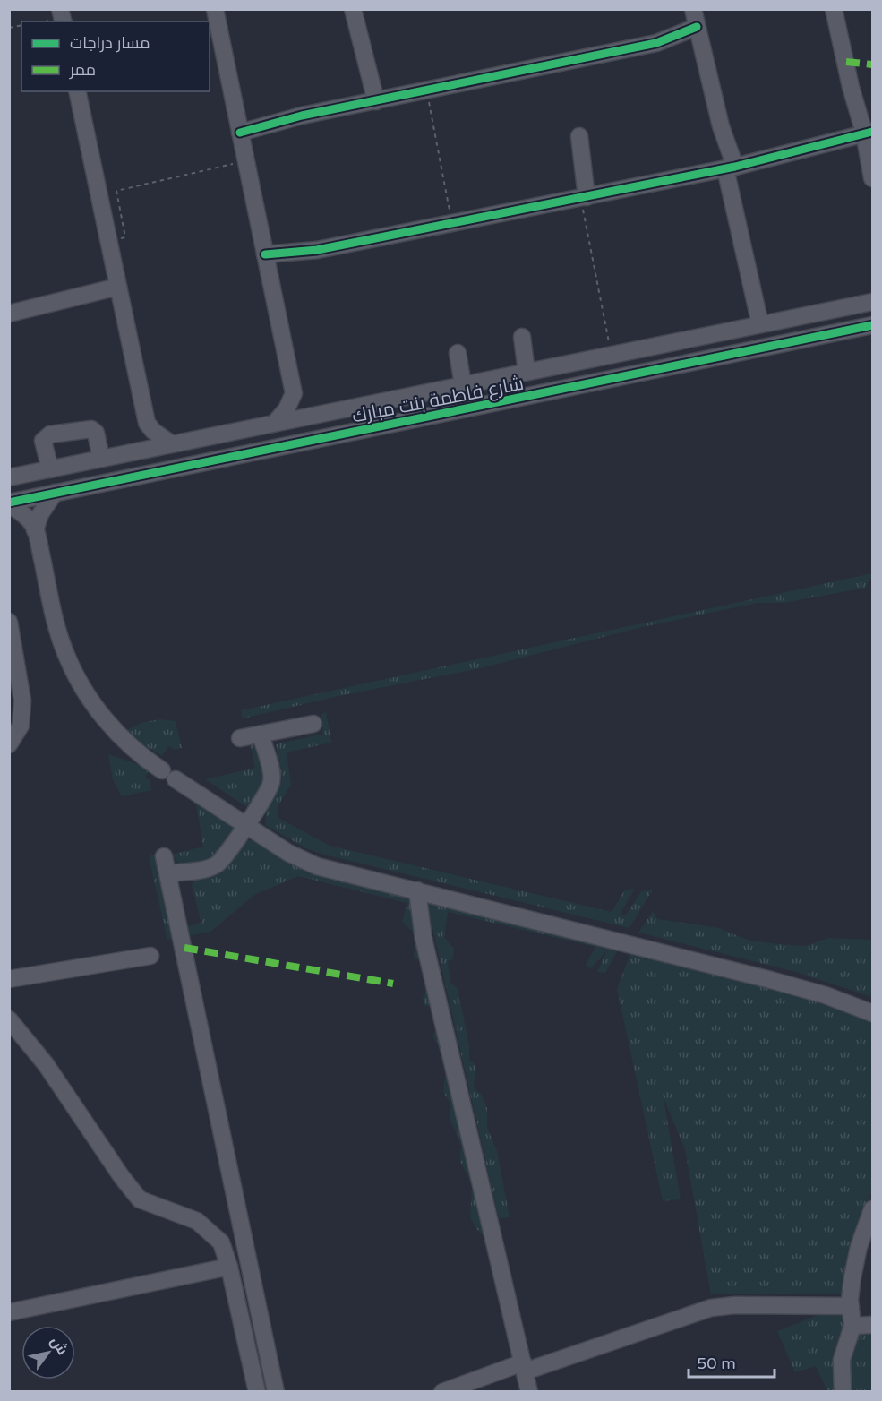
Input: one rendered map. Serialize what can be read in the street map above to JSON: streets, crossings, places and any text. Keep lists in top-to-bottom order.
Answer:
{
  "streets": {
    "street": ["شارع فاطمة بنت مبارك"]
  },
  "legend": ["مسار دراجات", "ممر"],
  "scale_bar": "50 m",
  "north": "top right"
}
